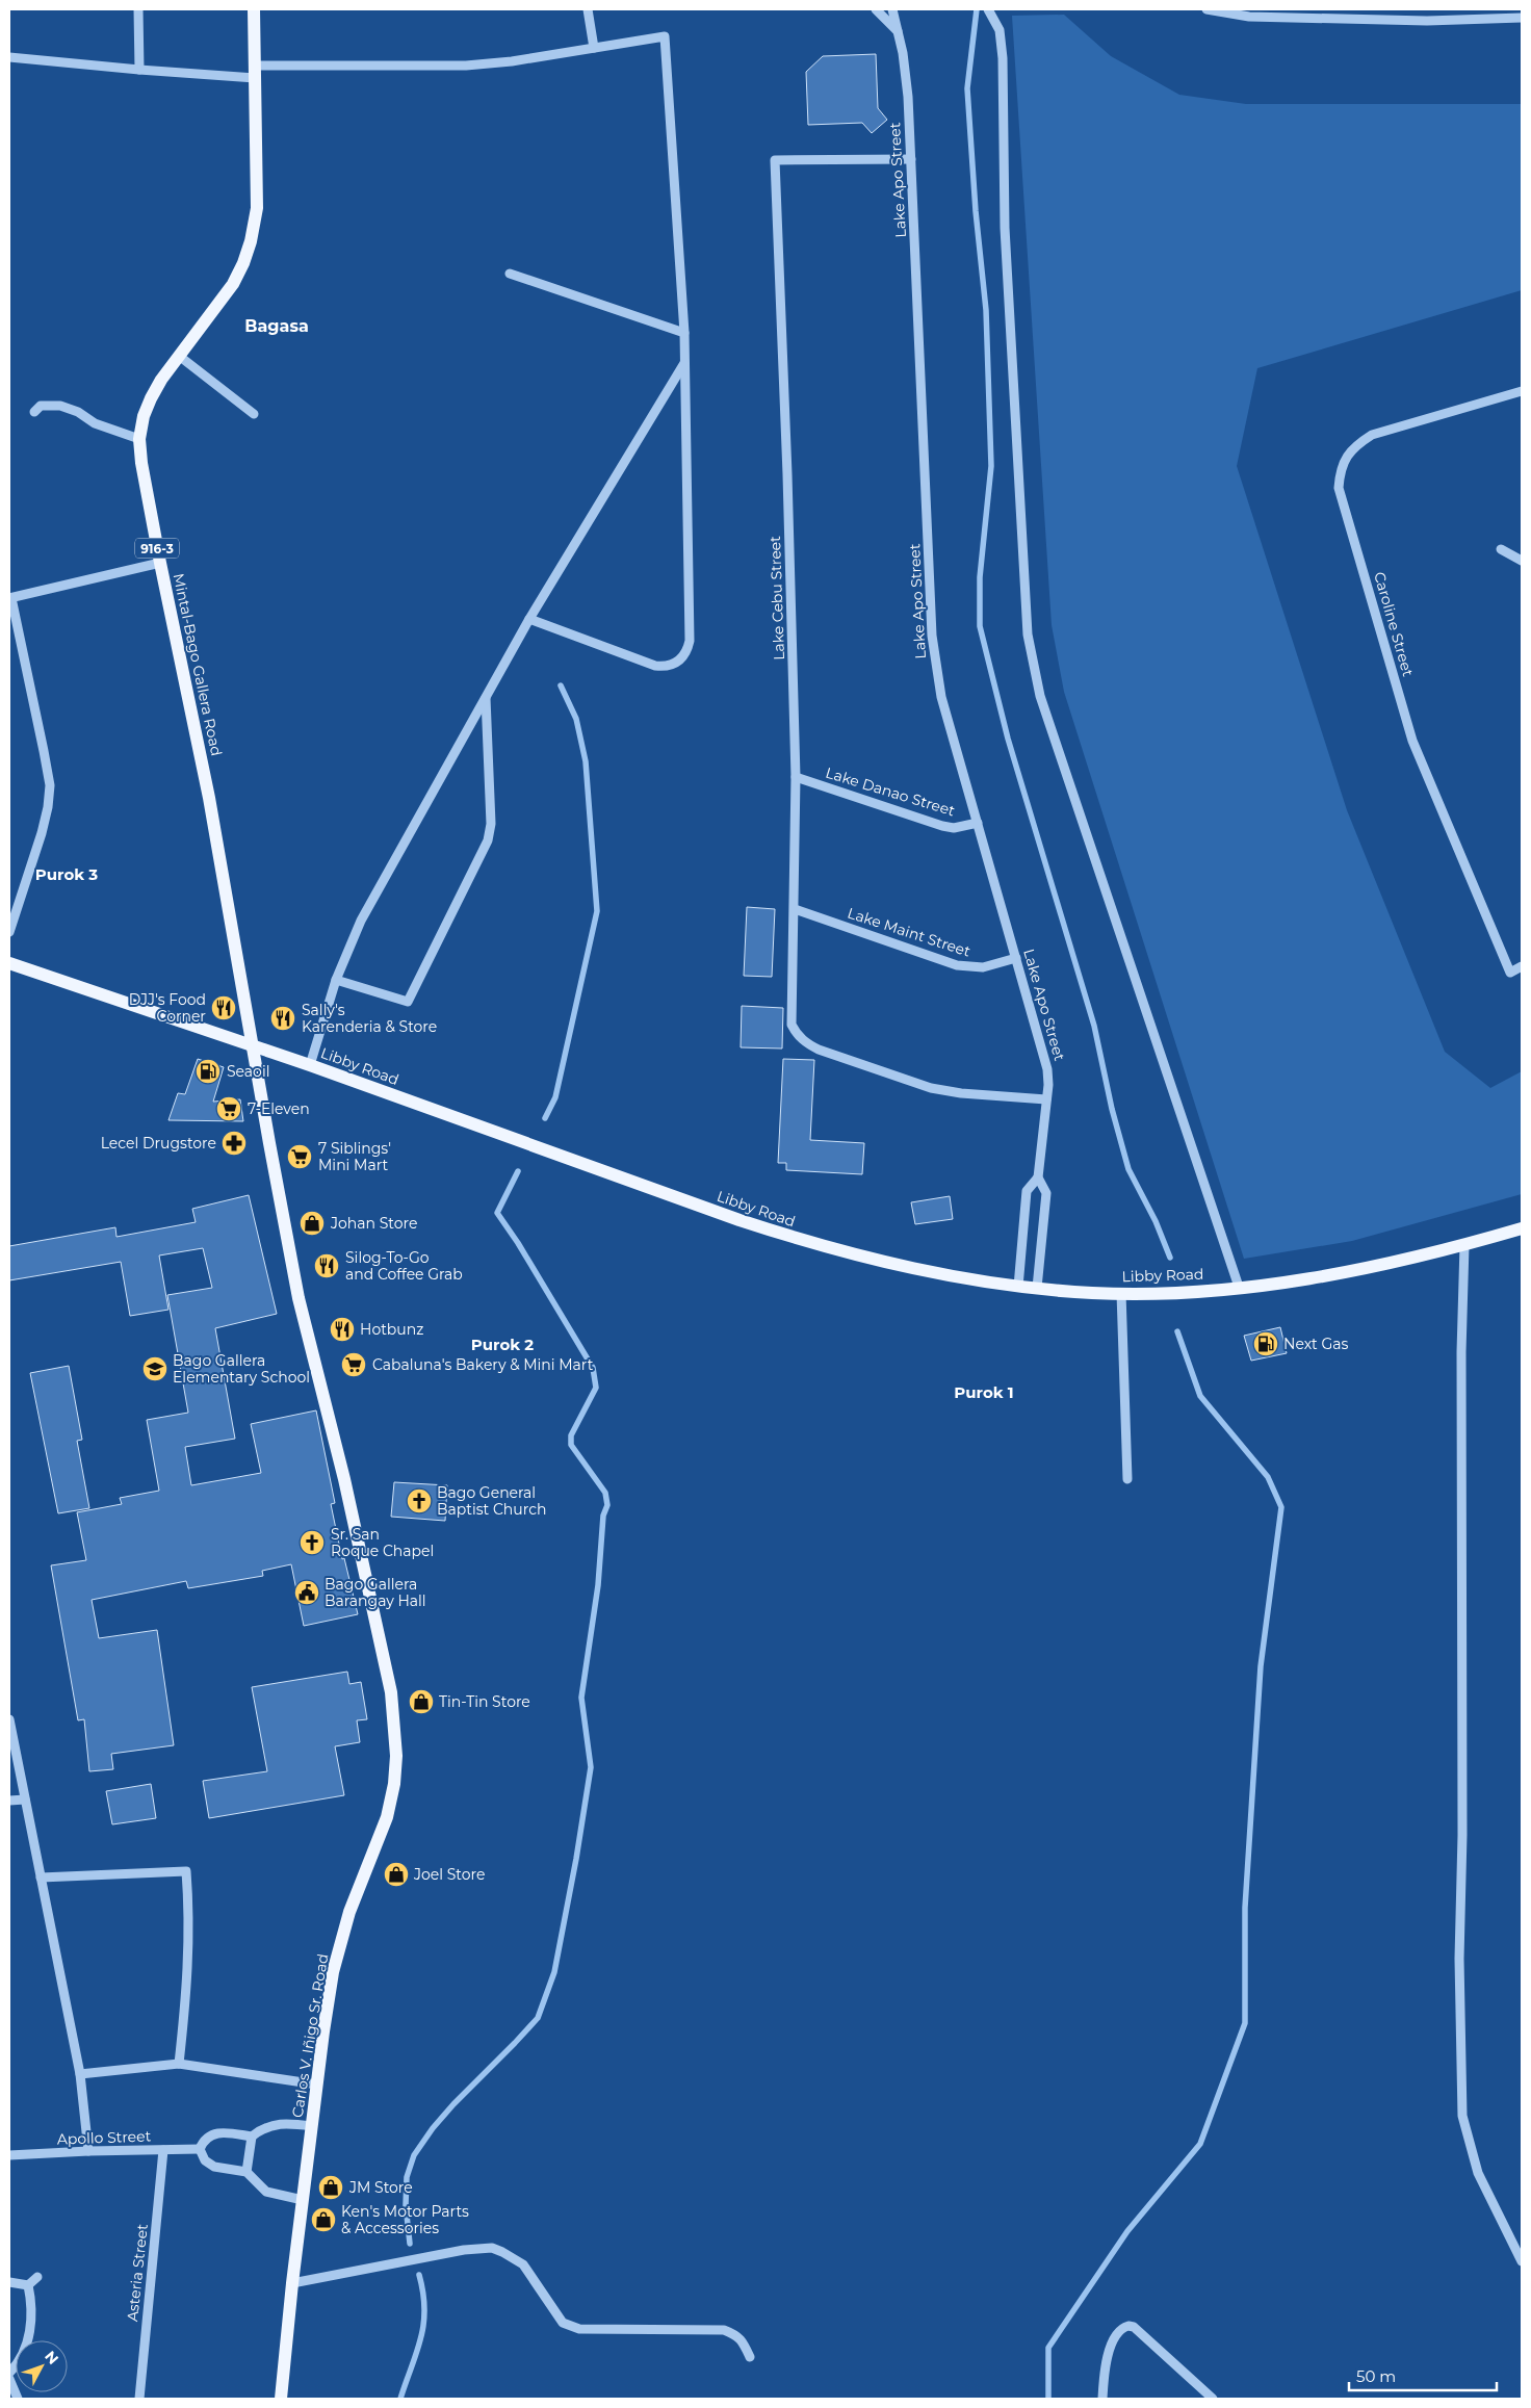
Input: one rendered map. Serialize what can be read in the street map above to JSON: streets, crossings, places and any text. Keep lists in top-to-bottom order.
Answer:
{
  "streets": {
    "main road": [
      "916-3",
      "Mintal-Bago Gallera Road",
      "Libby Road",
      "Carlos V. Iñigo Sr. Road"
    ],
    "street": [
      "Lake Apo Street",
      "Lake Cebu Street",
      "Caroline Street",
      "Lake Danao Street",
      "Lake Maint Street",
      "Apollo Street",
      "Asteria Street"
    ]
  },
  "crossings": [
    ["Lake Apo Street", "Lake Cebu Street"],
    ["Lake Apo Street", "Lake Danao Street"],
    ["Lake Apo Street", "Lake Maint Street"],
    ["Lake Apo Street", "Libby Road"],
    ["Lake Cebu Street", "Lake Danao Street"],
    ["Lake Cebu Street", "Lake Maint Street"],
    ["Mintal-Bago Gallera Road", "Libby Road"],
    ["Mintal-Bago Gallera Road", "Carlos V. Iñigo Sr. Road"],
    ["Libby Road", "Carlos V. Iñigo Sr. Road"],
    ["Apollo Street", "Asteria Street"]
  ],
  "districts": [
    "Bagasa",
    "Purok 3",
    "Purok 2",
    "Purok 1"
  ],
  "places": {
    "restaurant": [
      "DJJ's Food Corner",
      "Sally's Karenderia & Store",
      "Silog-To-Go and Coffee Grab",
      "Hotbunz"
    ],
    "fuel station": ["Seaoil", "Next Gas"],
    "supermarket": ["7-Eleven", "7 Siblings' Mini Mart", "Cabaluna's Bakery & Mini Mart"],
    "pharmacy": ["Lecel Drugstore"],
    "shop": [
      "Johan Store",
      "Tin-Tin Store",
      "Joel Store",
      "JM Store",
      "Ken's Motor Parts & Accessories"
    ],
    "school or university": ["Bago Gallera Elementary School"],
    "church": ["Bago General Baptist Church", "Sr. San Roque Chapel"],
    "public building": ["Bago Gallera Barangay Hall"]
  },
  "scale_bar": "50 m",
  "north": "top right"
}
